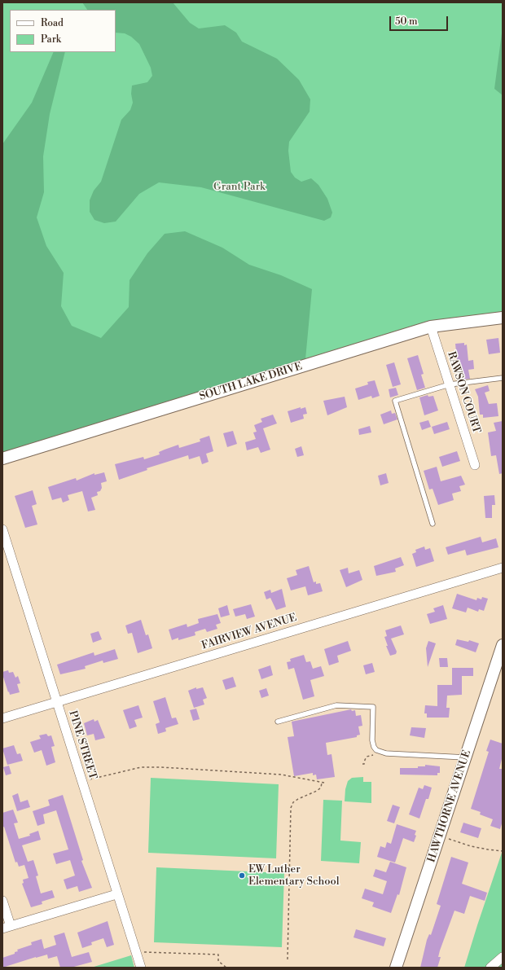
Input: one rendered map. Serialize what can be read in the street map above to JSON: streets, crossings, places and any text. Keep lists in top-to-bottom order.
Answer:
{
  "streets": {
    "street": [
      "SOUTH LAKE DRIVE",
      "RAWSON COURT",
      "FAIRVIEW AVENUE",
      "PINE STREET",
      "HAWTHORNE AVENUE"
    ]
  },
  "crossings": [
    ["SOUTH LAKE DRIVE", "RAWSON COURT"],
    ["FAIRVIEW AVENUE", "PINE STREET"]
  ],
  "parks": ["Grant Park"],
  "places": ["EW Luther Elementary School"],
  "legend": ["Road", "Park"],
  "scale_bar": "50 m"
}
